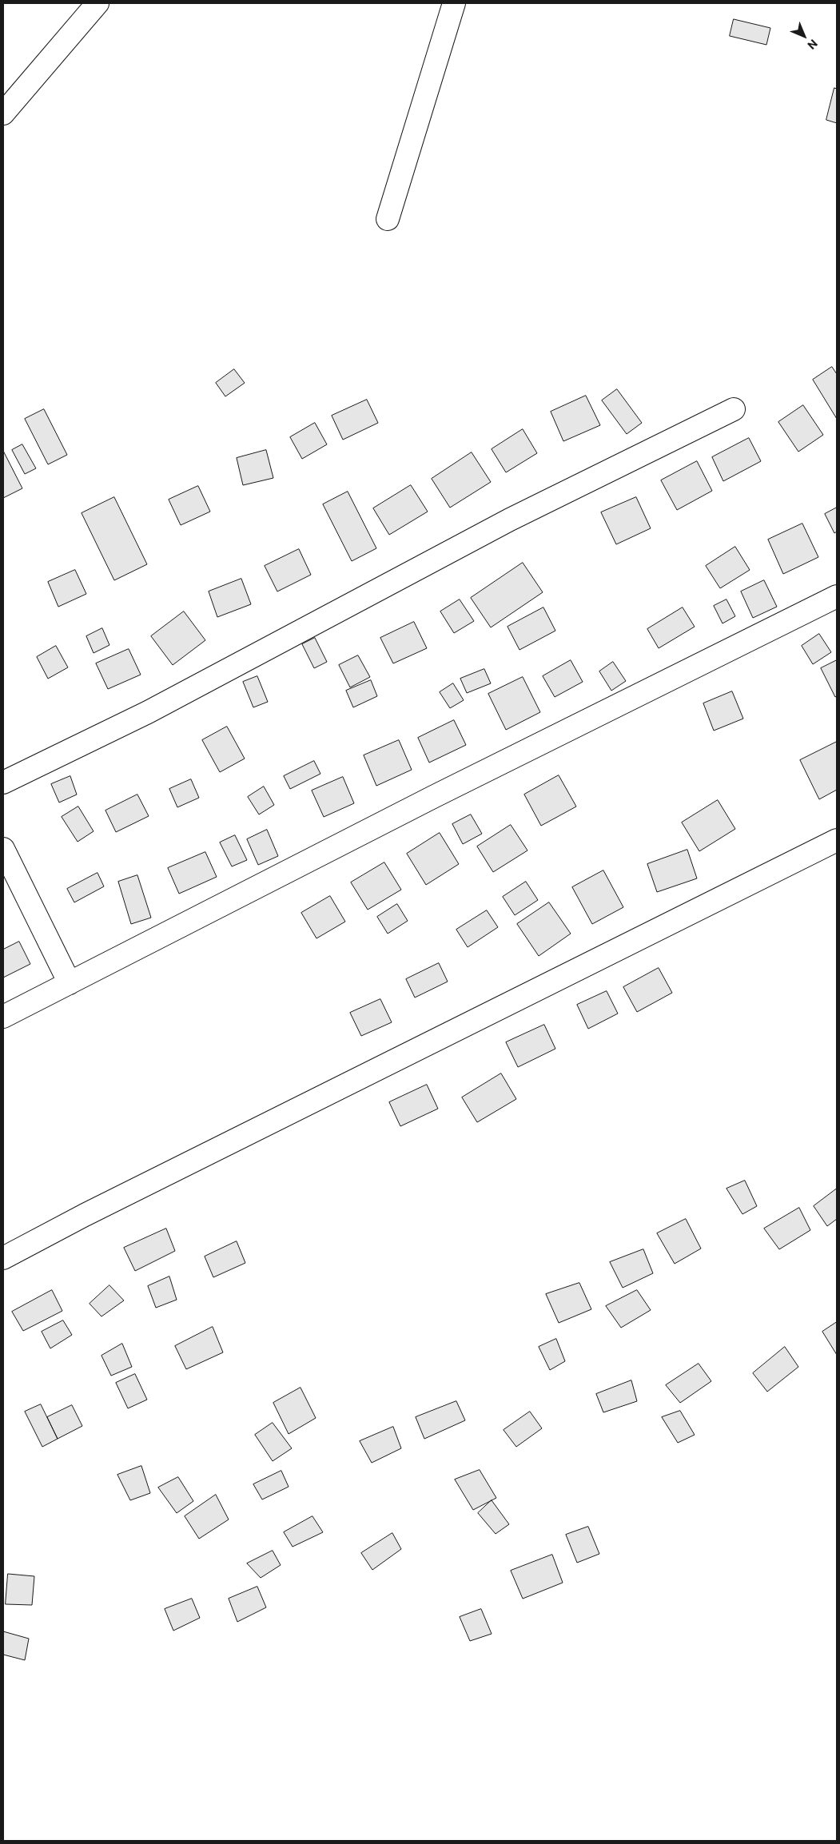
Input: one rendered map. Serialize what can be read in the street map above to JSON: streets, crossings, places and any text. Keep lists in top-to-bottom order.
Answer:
{
  "north": "bottom right"
}
